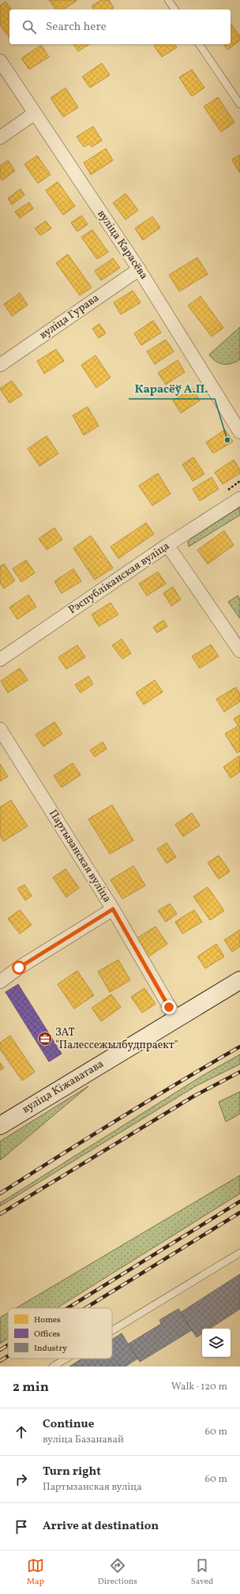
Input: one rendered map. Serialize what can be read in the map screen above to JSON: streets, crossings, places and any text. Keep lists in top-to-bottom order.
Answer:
{
  "streets": {
    "main road": ["вуліца Кіжаватава"],
    "street": [
      "вуліца Карасёва",
      "вуліца Гурава",
      "Рэспубліканская вуліца",
      "Партызанская вуліца"
    ]
  },
  "crossings": [
    ["вуліца Карасёва", "вуліца Гурава"],
    ["Партызанская вуліца", "вуліца Кіжаватава"]
  ],
  "places": {
    "other": ["Карасёў А.П."],
    "office": ["ЗАТ \"Палессежылбудпраект\""]
  },
  "legend": ["Homes", "Offices", "Industry"],
  "page": {
    "search": "Search here",
    "heading": ["2 min", "Walk · 120 m"],
    "list": [
      ["Continue", "вуліца Базанавай", "60 m"],
      ["Turn right", "Партызанская вуліца", "60 m"],
      "Arrive at destination"
    ],
    "nav": ["Map", "Directions", "Saved"]
  }
}
